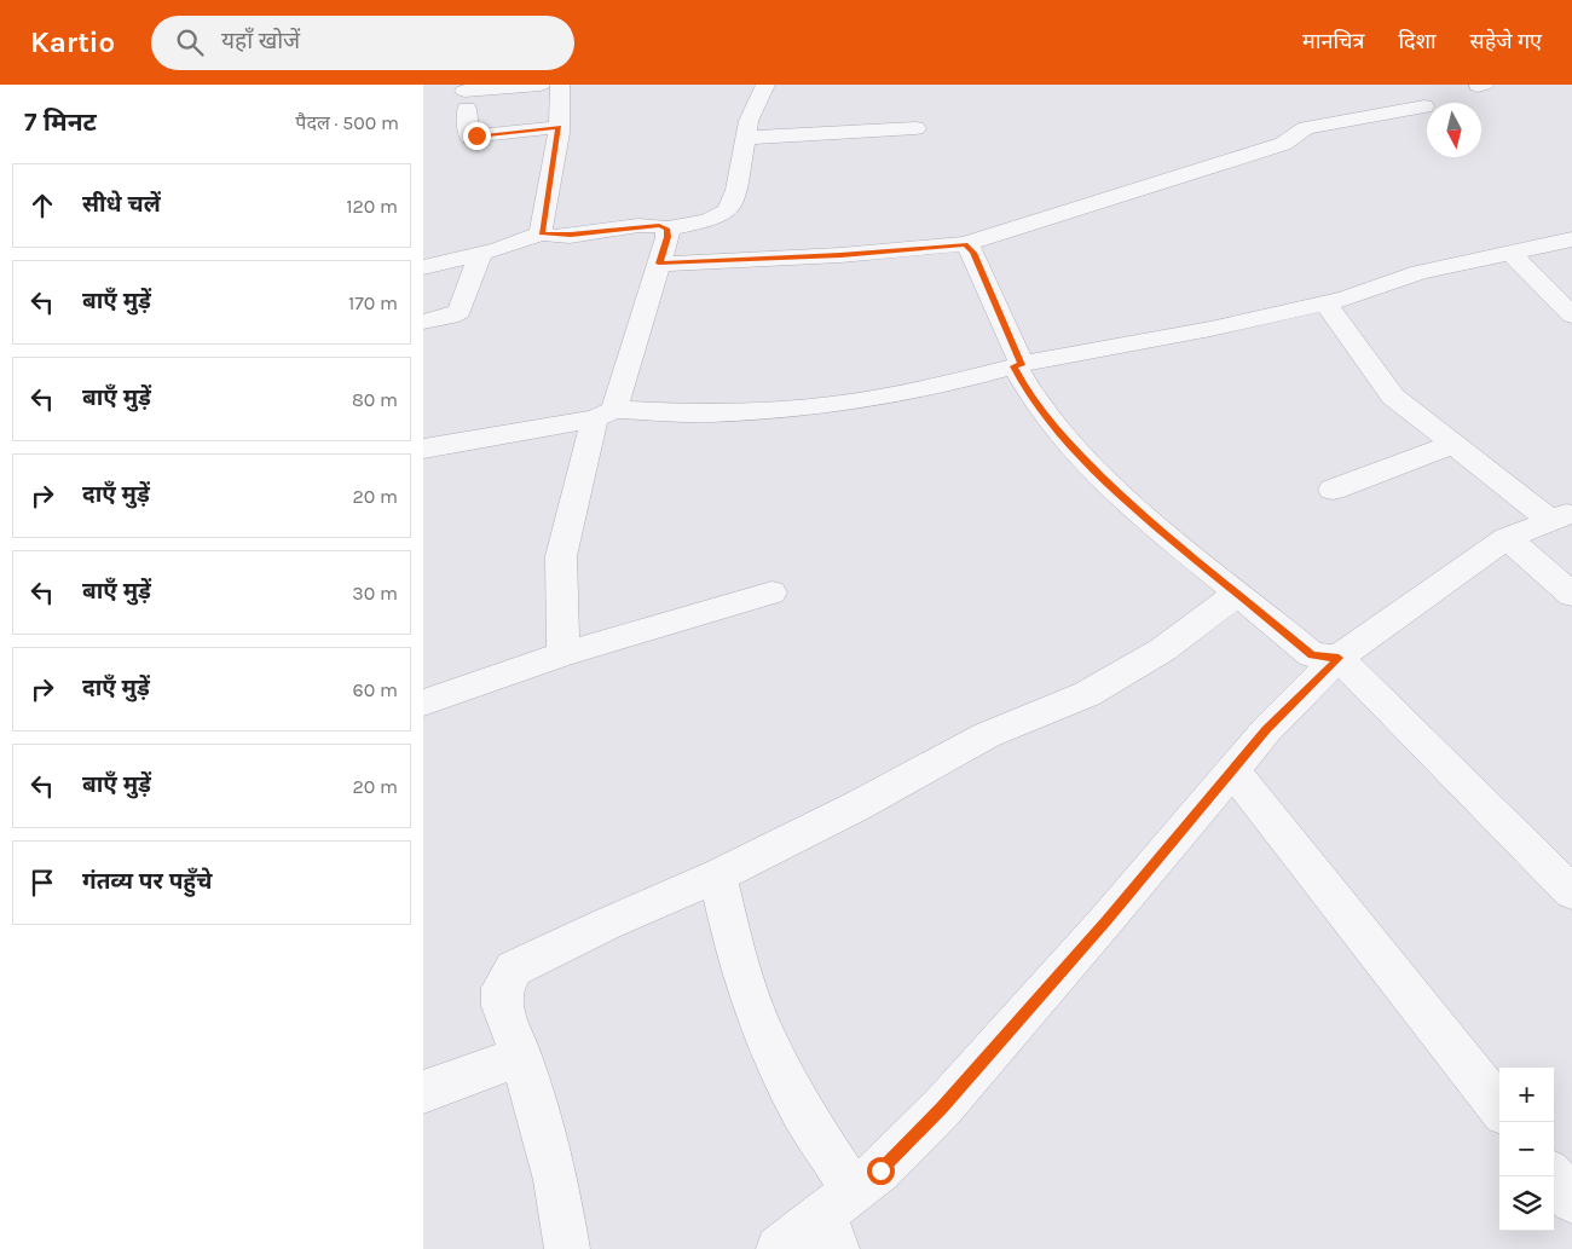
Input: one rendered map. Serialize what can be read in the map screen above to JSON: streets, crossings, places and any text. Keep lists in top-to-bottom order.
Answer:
{
  "north": "bottom",
  "page": {
    "header": "Kartio",
    "search": "यहाँ खोजें",
    "nav": ["मानचित्र", "दिशा", "सहेजे गए"],
    "heading": ["7 मिनट", "पैदल · 500 m"],
    "list": [
      ["सीधे चलें", "120 m"],
      ["बाएँ मुड़ें", "170 m"],
      ["बाएँ मुड़ें", "80 m"],
      ["दाएँ मुड़ें", "20 m"],
      ["बाएँ मुड़ें", "30 m"],
      ["दाएँ मुड़ें", "60 m"],
      ["बाएँ मुड़ें", "20 m"],
      "गंतव्य पर पहुँचे"
    ],
    "map_buttons": ["+", "−"]
  }
}
